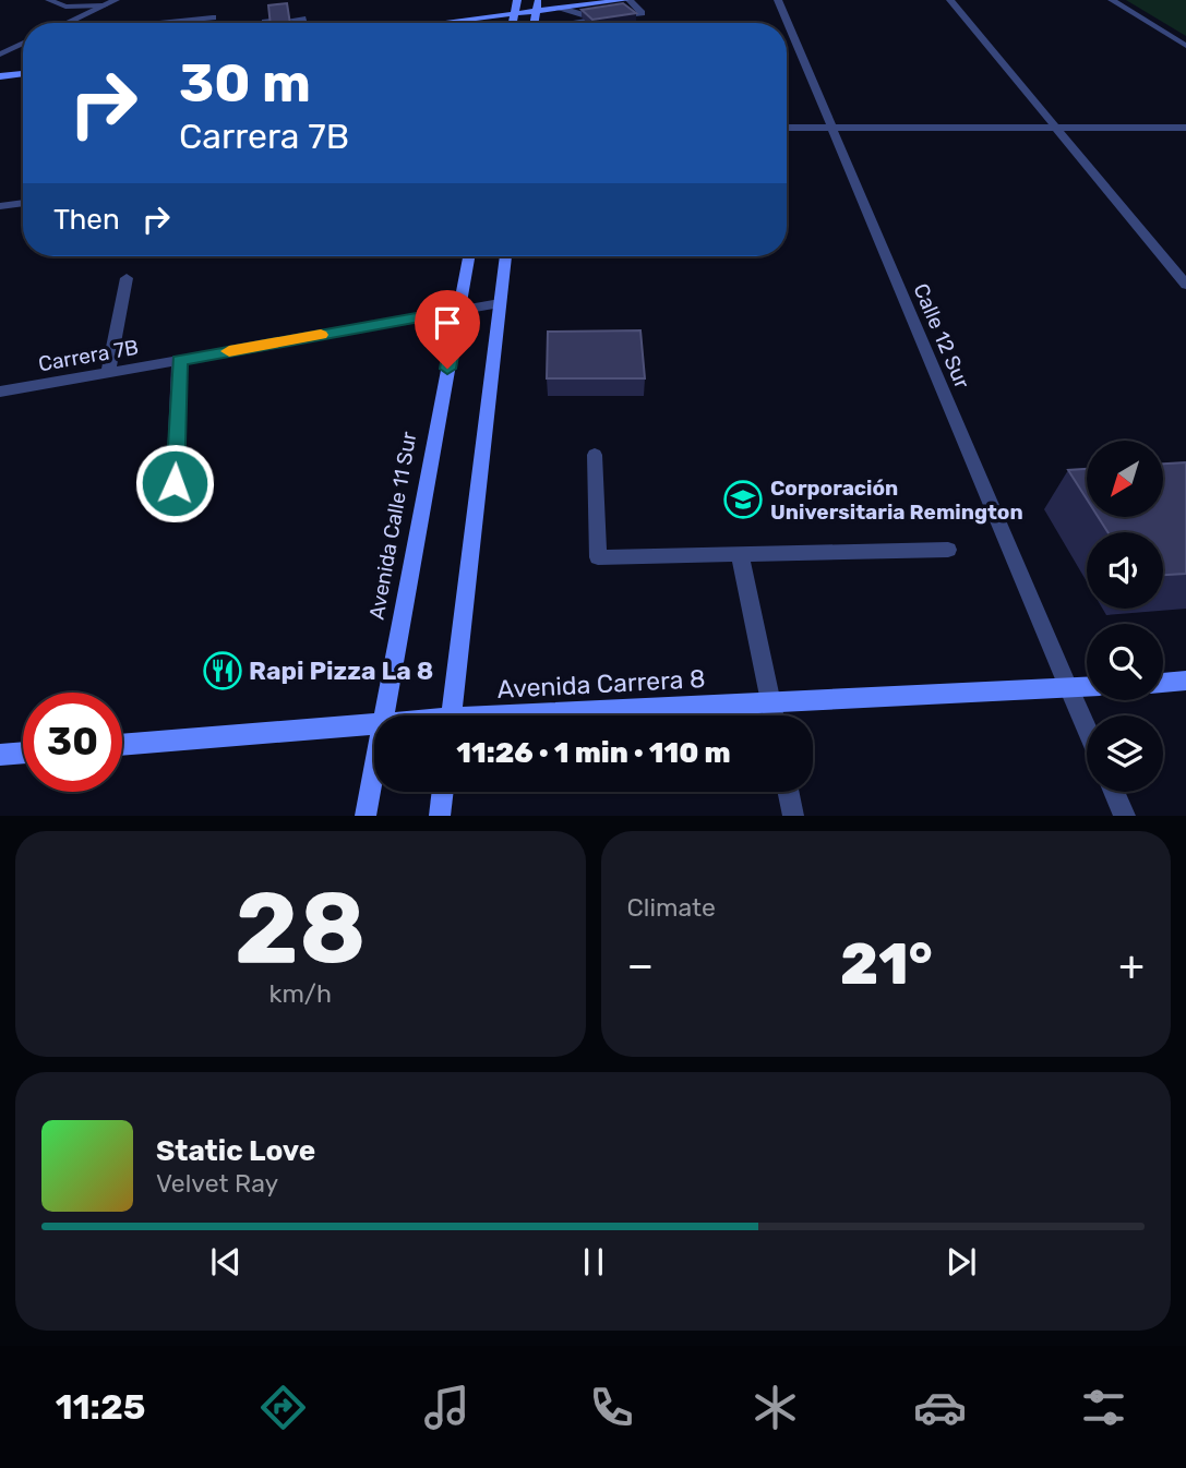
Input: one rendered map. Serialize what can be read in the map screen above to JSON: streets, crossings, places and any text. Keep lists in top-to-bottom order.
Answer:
{
  "streets": {
    "main road": ["Avenida Calle 11 Sur", "Avenida Carrera 8"],
    "street": ["Calle 12 Sur", "Carrera 7B"]
  },
  "crossings": [
    ["Calle 12 Sur", "Avenida Carrera 8"],
    ["Carrera 7B", "Avenida Calle 11 Sur"]
  ],
  "places": {
    "school or university": ["Corporación Universitaria Remington"],
    "restaurant": ["Rapi Pizza La 8"]
  },
  "north": "bottom left",
  "page": {
    "turn": ["30 m", "Carrera 7B"],
    "then": "Then",
    "limit": "30",
    "trip": "11:26 · 1 min · 110 m",
    "tile": [
      ["28", "km/h"],
      "Climate"
    ],
    "heat": ["−", "21°", "+"],
    "song": ["Static Love", "Velvet Ray"],
    "tabs": "11:25"
  }
}
